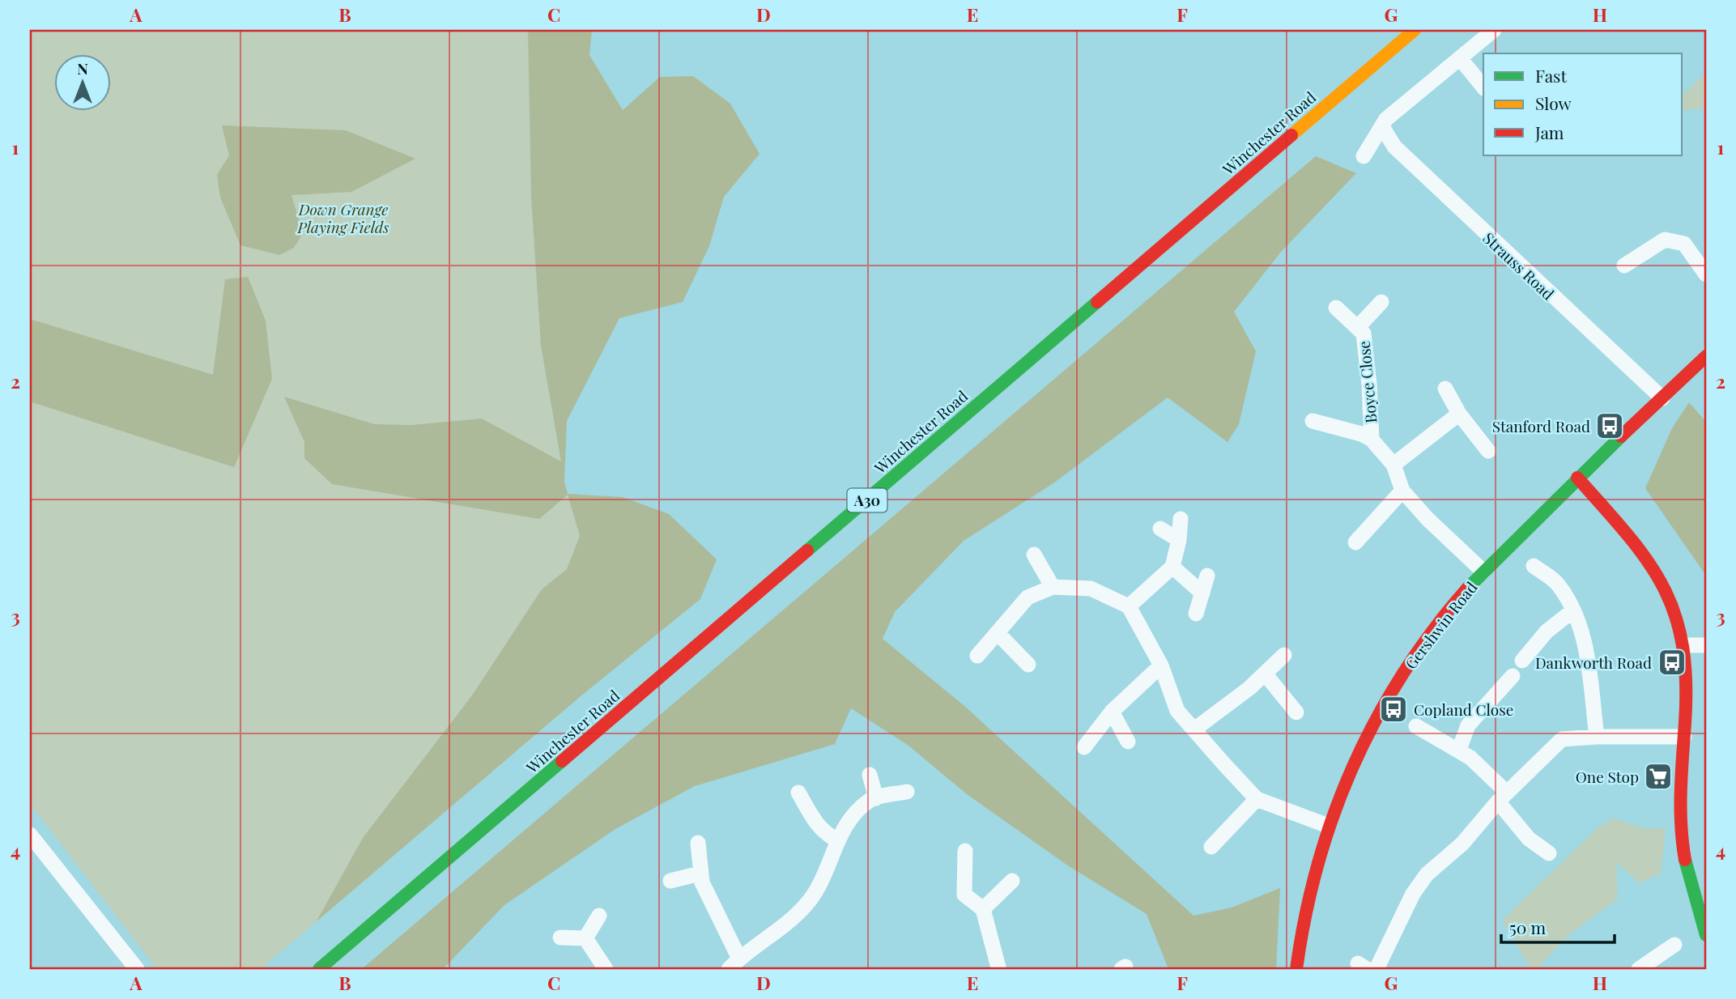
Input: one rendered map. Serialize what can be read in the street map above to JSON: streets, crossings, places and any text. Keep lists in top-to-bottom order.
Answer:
{
  "streets": {
    "main road": ["Winchester Road", "A30", "Gershwin Road"],
    "street": ["Strauss Road", "Boyce Close"]
  },
  "crossings": [
    ["Strauss Road", "Gershwin Road"],
    ["Boyce Close", "Gershwin Road"]
  ],
  "parks": ["Down Grange Playing Fields"],
  "places": {
    "bus stop": ["Stanford Road", "Dankworth Road", "Copland Close"],
    "supermarket": ["One Stop"]
  },
  "legend": ["Fast", "Slow", "Jam"],
  "scale_bar": "50 m",
  "north": "top",
  "grid": {
    "columns": [
      "A",
      "B",
      "C",
      "D",
      "E",
      "F",
      "G",
      "H"
    ],
    "rows": [
      "1",
      "2",
      "3",
      "4"
    ]
  }
}
